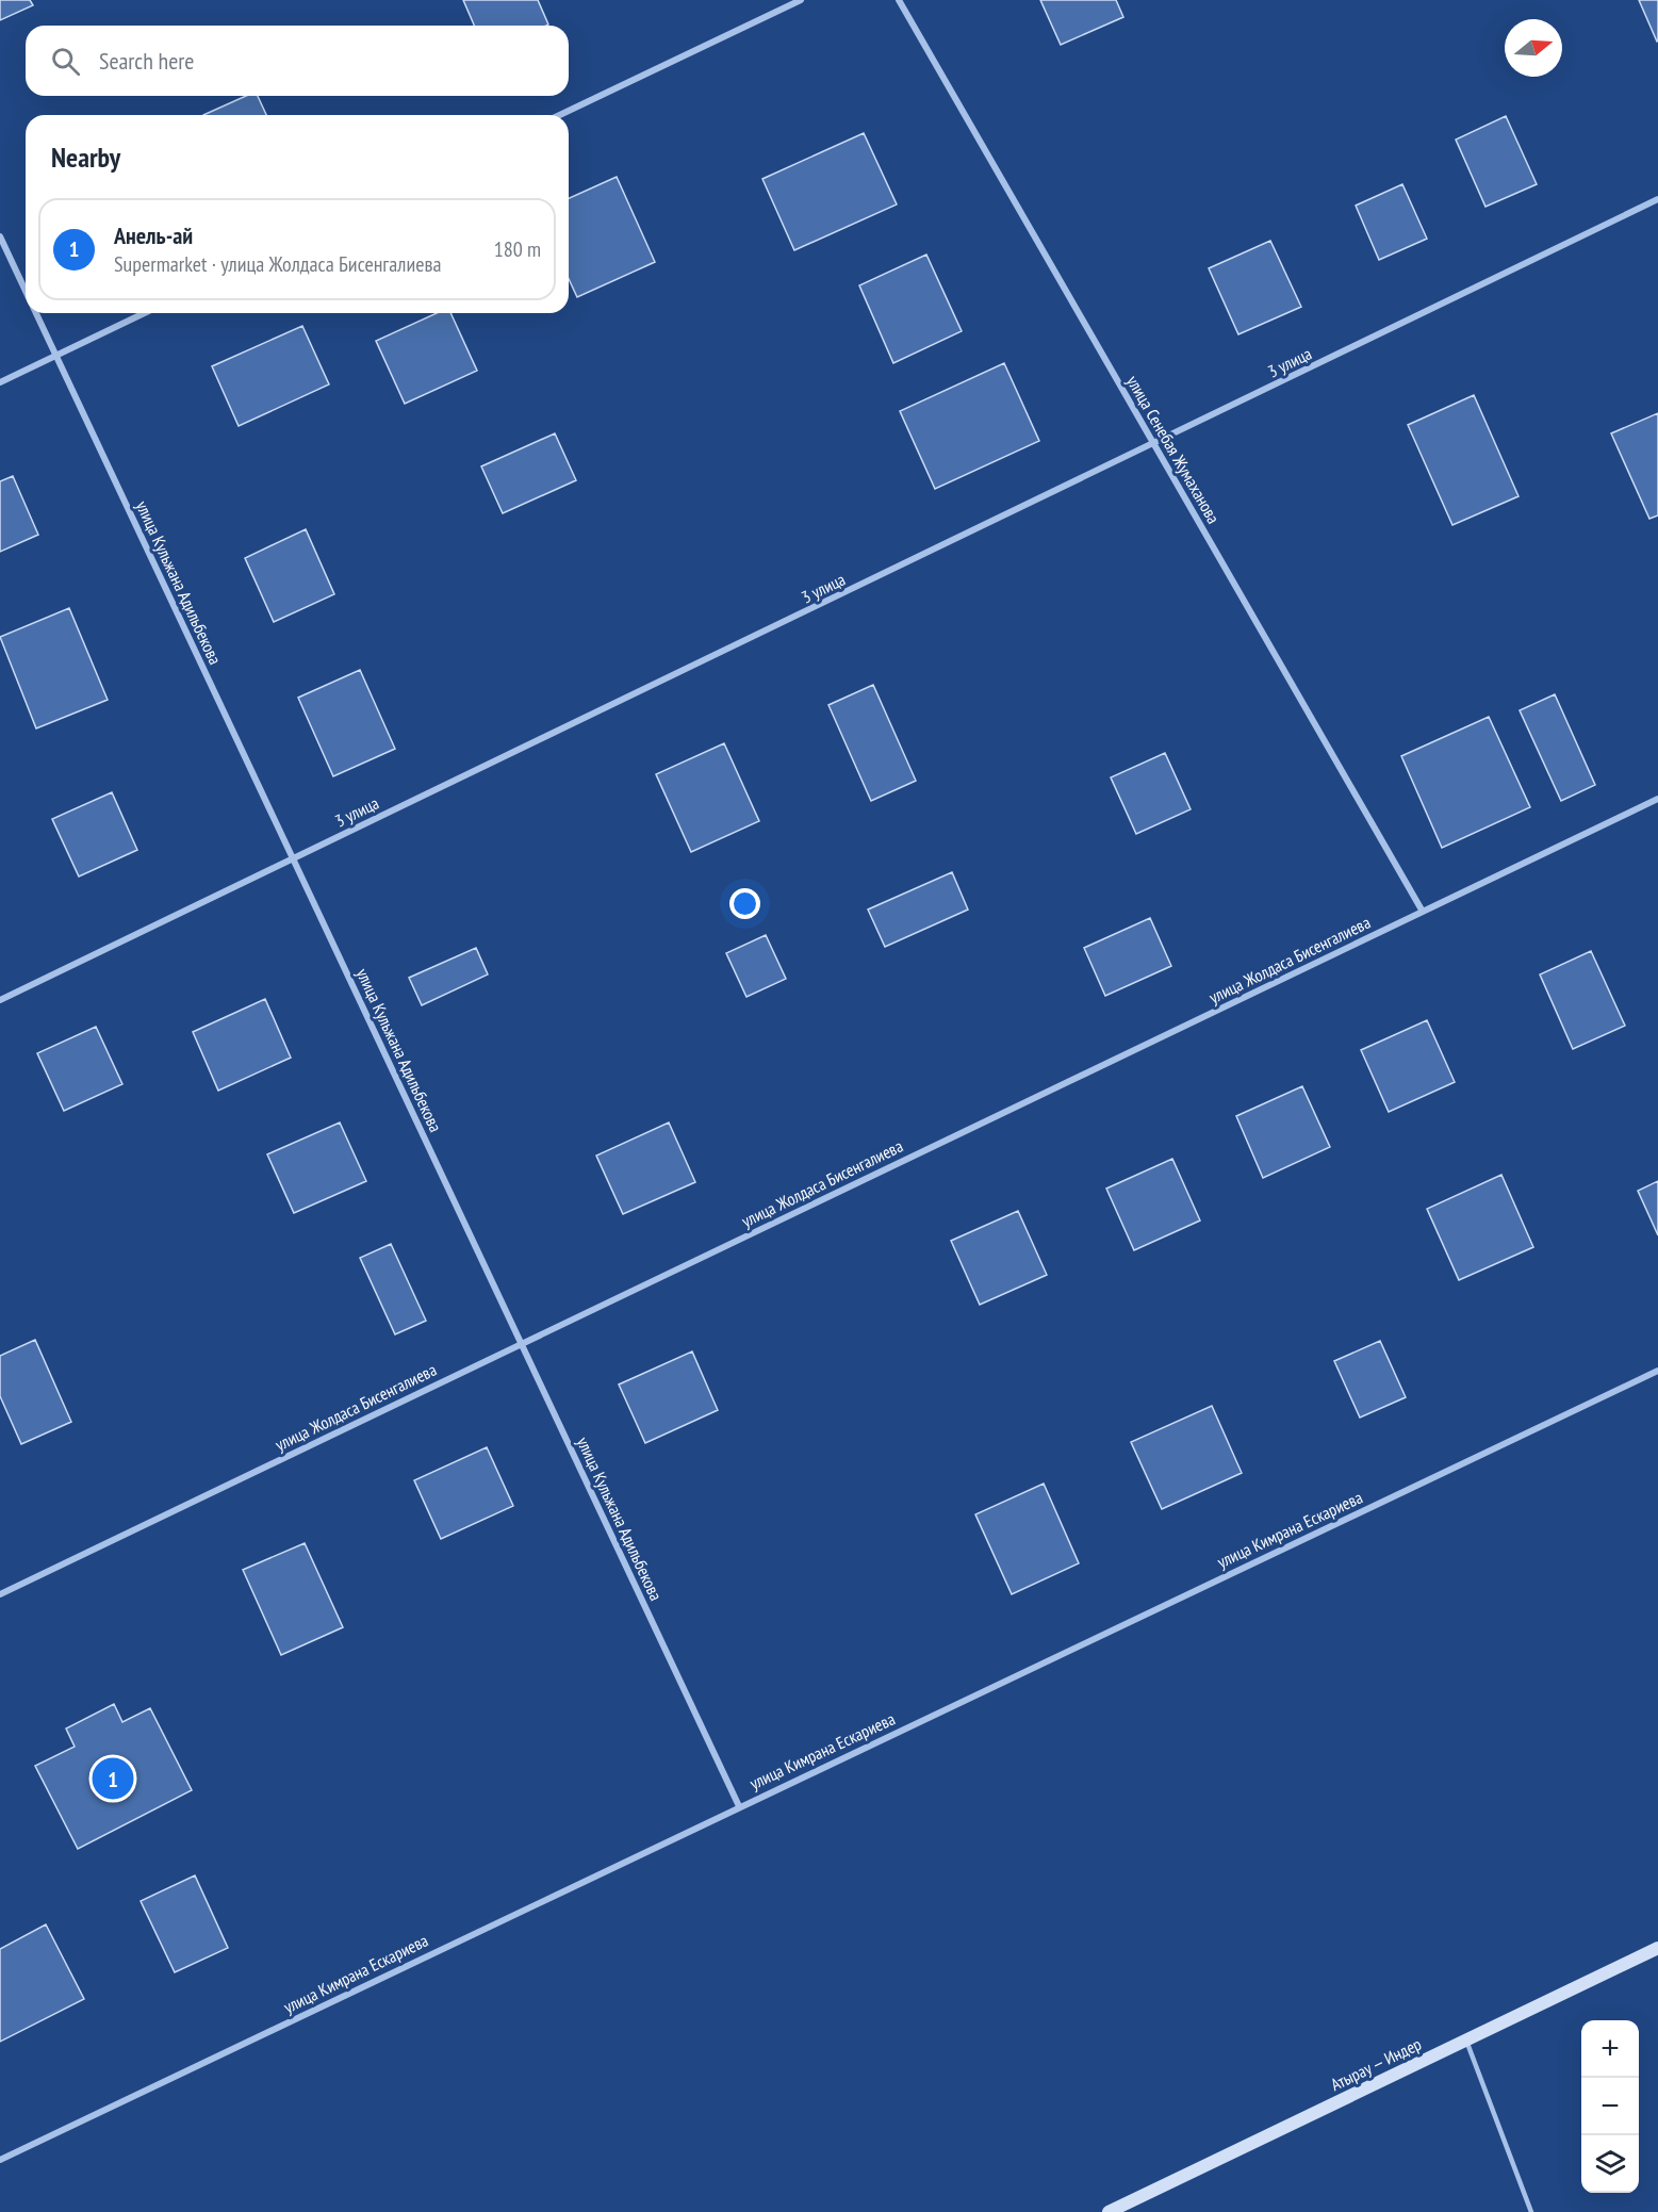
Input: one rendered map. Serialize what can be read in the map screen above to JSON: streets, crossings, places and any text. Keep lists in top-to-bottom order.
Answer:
{
  "streets": {
    "main road": ["Атырау — Индер"],
    "street": [
      "3 улица",
      "улица Сенебая Жумаханова",
      "улица Кульжана Адильбекова",
      "улица Жолдаса Бисенгалиева",
      "улица Кимрана Ескариева"
    ]
  },
  "crossings": [
    ["3 улица", "улица Сенебая Жумаханова"],
    ["3 улица", "улица Кульжана Адильбекова"],
    ["улица Сенебая Жумаханова", "улица Жолдаса Бисенгалиева"],
    ["улица Кульжана Адильбекова", "улица Жолдаса Бисенгалиева"],
    ["улица Кульжана Адильбекова", "улица Кимрана Ескариева"]
  ],
  "north": "right",
  "page": {
    "search": "Search here",
    "heading": "Nearby",
    "list": [
      {
        "mark": "1",
        "name": "Анель-ай",
        "note": "Supermarket · улица Жолдаса Бисенгалиева",
        "value": "180 m"
      }
    ],
    "pins": "1",
    "map_buttons": ["+", "−"]
  }
}
